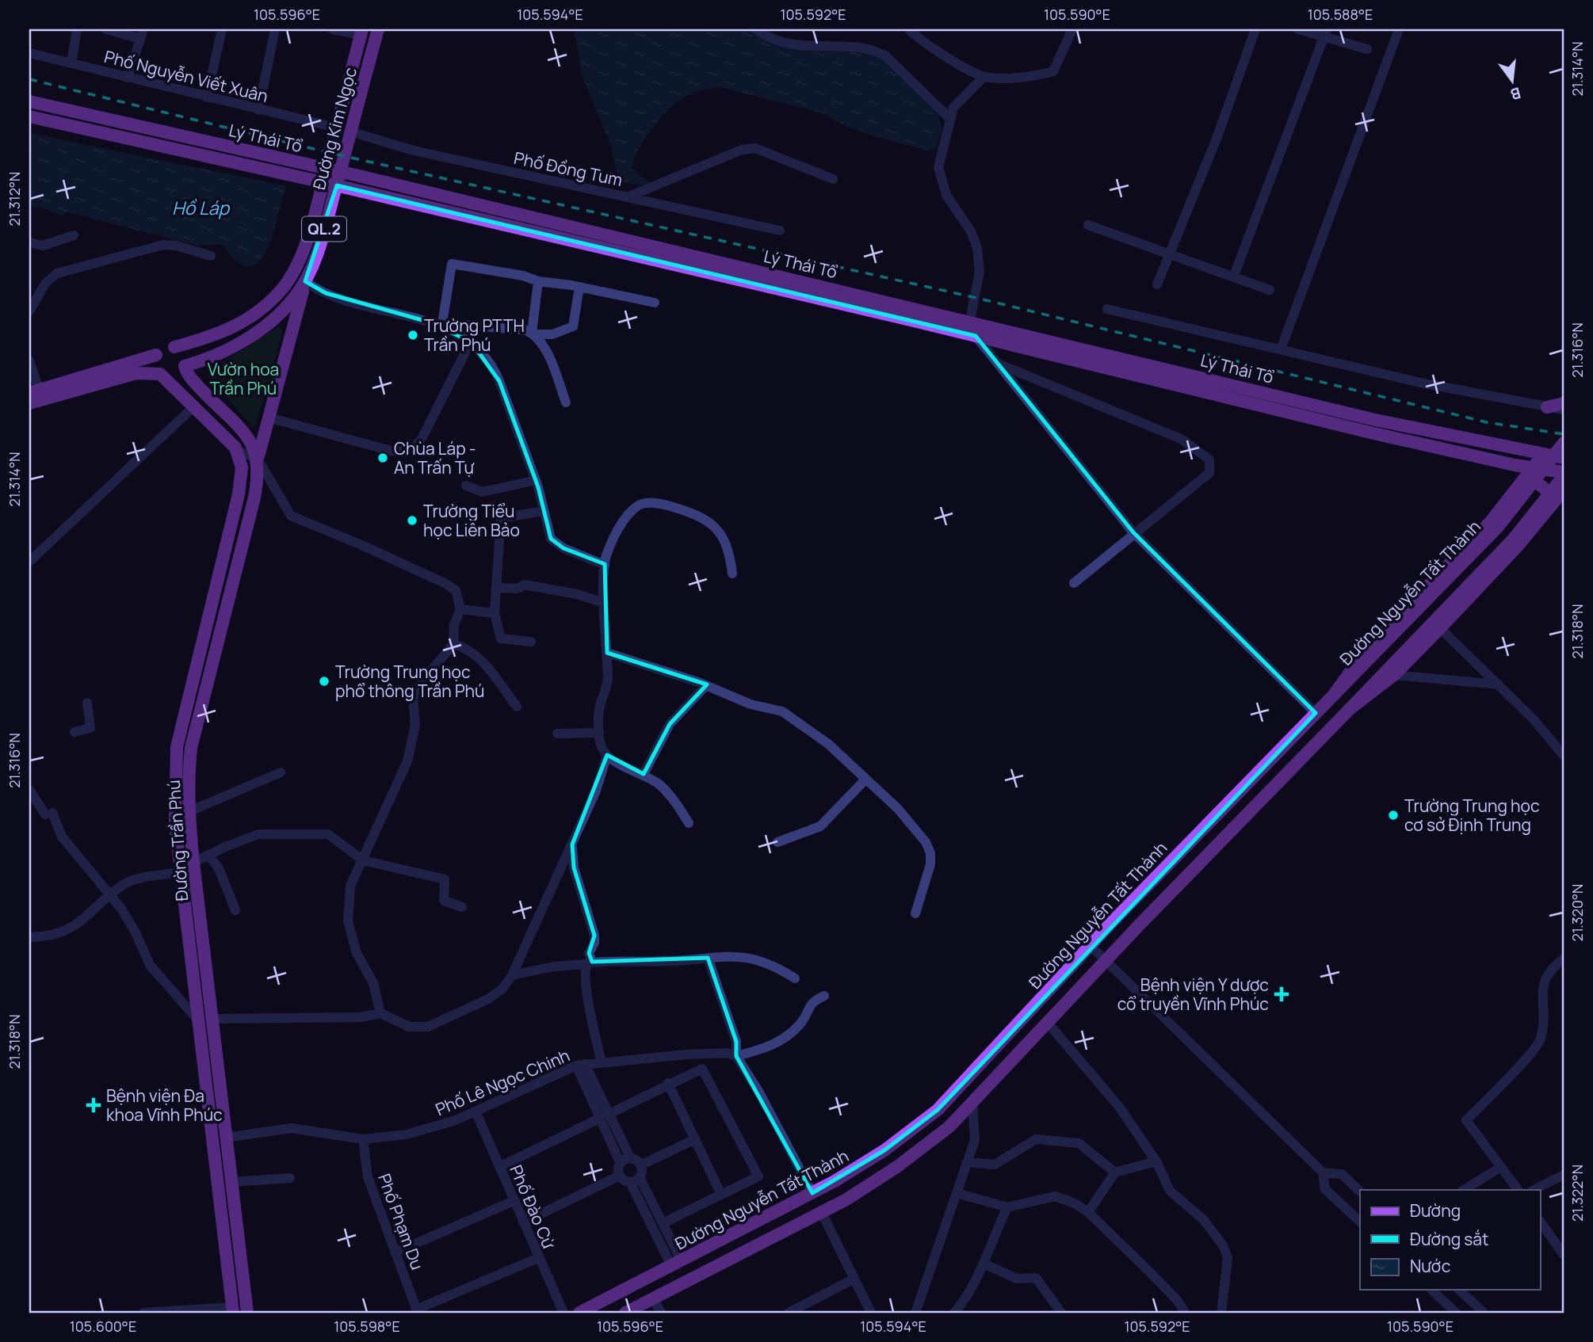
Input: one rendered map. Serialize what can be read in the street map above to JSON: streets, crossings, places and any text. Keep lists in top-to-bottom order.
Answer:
{
  "streets": {
    "main road": [
      "Đường Kim Ngọc",
      "Lý Thái Tổ",
      "QL.2",
      "Đường Nguyễn Tất Thành",
      "Đường Trần Phú"
    ],
    "street": [
      "Phố Nguyễn Viết Xuân",
      "Phố Đồng Tum",
      "Phố Lê Ngọc Chinh",
      "Phố Đào Cừ",
      "Phố Phạm Du"
    ]
  },
  "crossings": [
    ["Phố Nguyễn Viết Xuân", "Đường Kim Ngọc"],
    ["Đường Kim Ngọc", "Lý Thái Tổ"],
    ["Đường Kim Ngọc", "Phố Đồng Tum"],
    ["Đường Kim Ngọc", "QL.2"],
    ["Đường Kim Ngọc", "Đường Trần Phú"],
    ["Đường Trần Phú", "Phố Lê Ngọc Chinh"],
    ["Phố Lê Ngọc Chinh", "Phố Đào Cừ"],
    ["Phố Lê Ngọc Chinh", "Phố Phạm Du"]
  ],
  "water": ["Hồ Láp"],
  "parks": ["Vườn hoa Trần Phú"],
  "places": {
    "other": [
      "Trường PTTH Trần Phú",
      "Chùa Láp - An Trấn Tự",
      "Trường Tiểu học Liên Bảo",
      "Trường Trung học phổ thông Trần Phú",
      "Trường Trung học cơ sở Định Trung"
    ],
    "health": ["Bệnh viện Y dược cổ truyền Vĩnh Phúc", "Bệnh viện Đa khoa Vĩnh Phúc"]
  },
  "legend": ["Đường", "Đường sắt", "Nước"],
  "north": "bottom",
  "coordinates": [
    "105.596°E",
    "105.594°E",
    "105.592°E",
    "105.590°E",
    "105.588°E",
    "21.314°N",
    "21.312°N",
    "21.316°N",
    "21.318°N",
    "21.320°N",
    "21.322°N",
    "105.600°E",
    "105.598°E"
  ]
}
